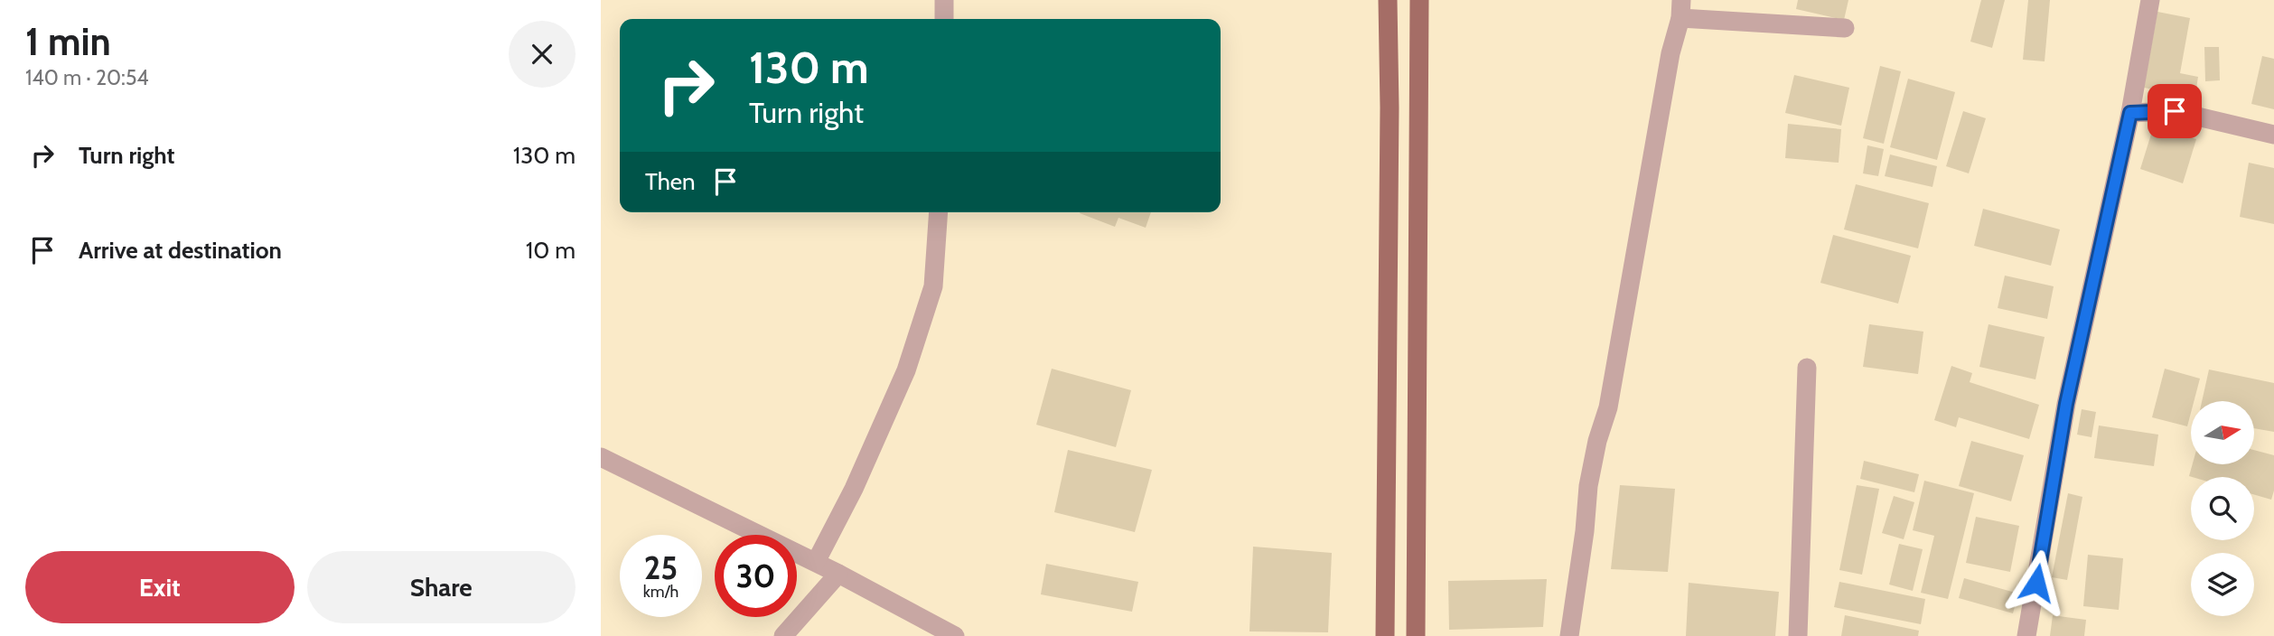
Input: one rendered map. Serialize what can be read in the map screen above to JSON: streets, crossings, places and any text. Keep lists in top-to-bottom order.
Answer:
{
  "north": "right",
  "page": {
    "heading": ["1 min", "140 m · 20:54"],
    "turn": ["130 m", "Turn right"],
    "list": [
      {
        "name": "Turn right",
        "value": "130 m"
      },
      {
        "name": "Arrive at destination",
        "value": "10 m"
      }
    ],
    "then": "Then",
    "speed": "25 km/h",
    "limit": "30",
    "buttons": ["Exit", "Share"]
  }
}
